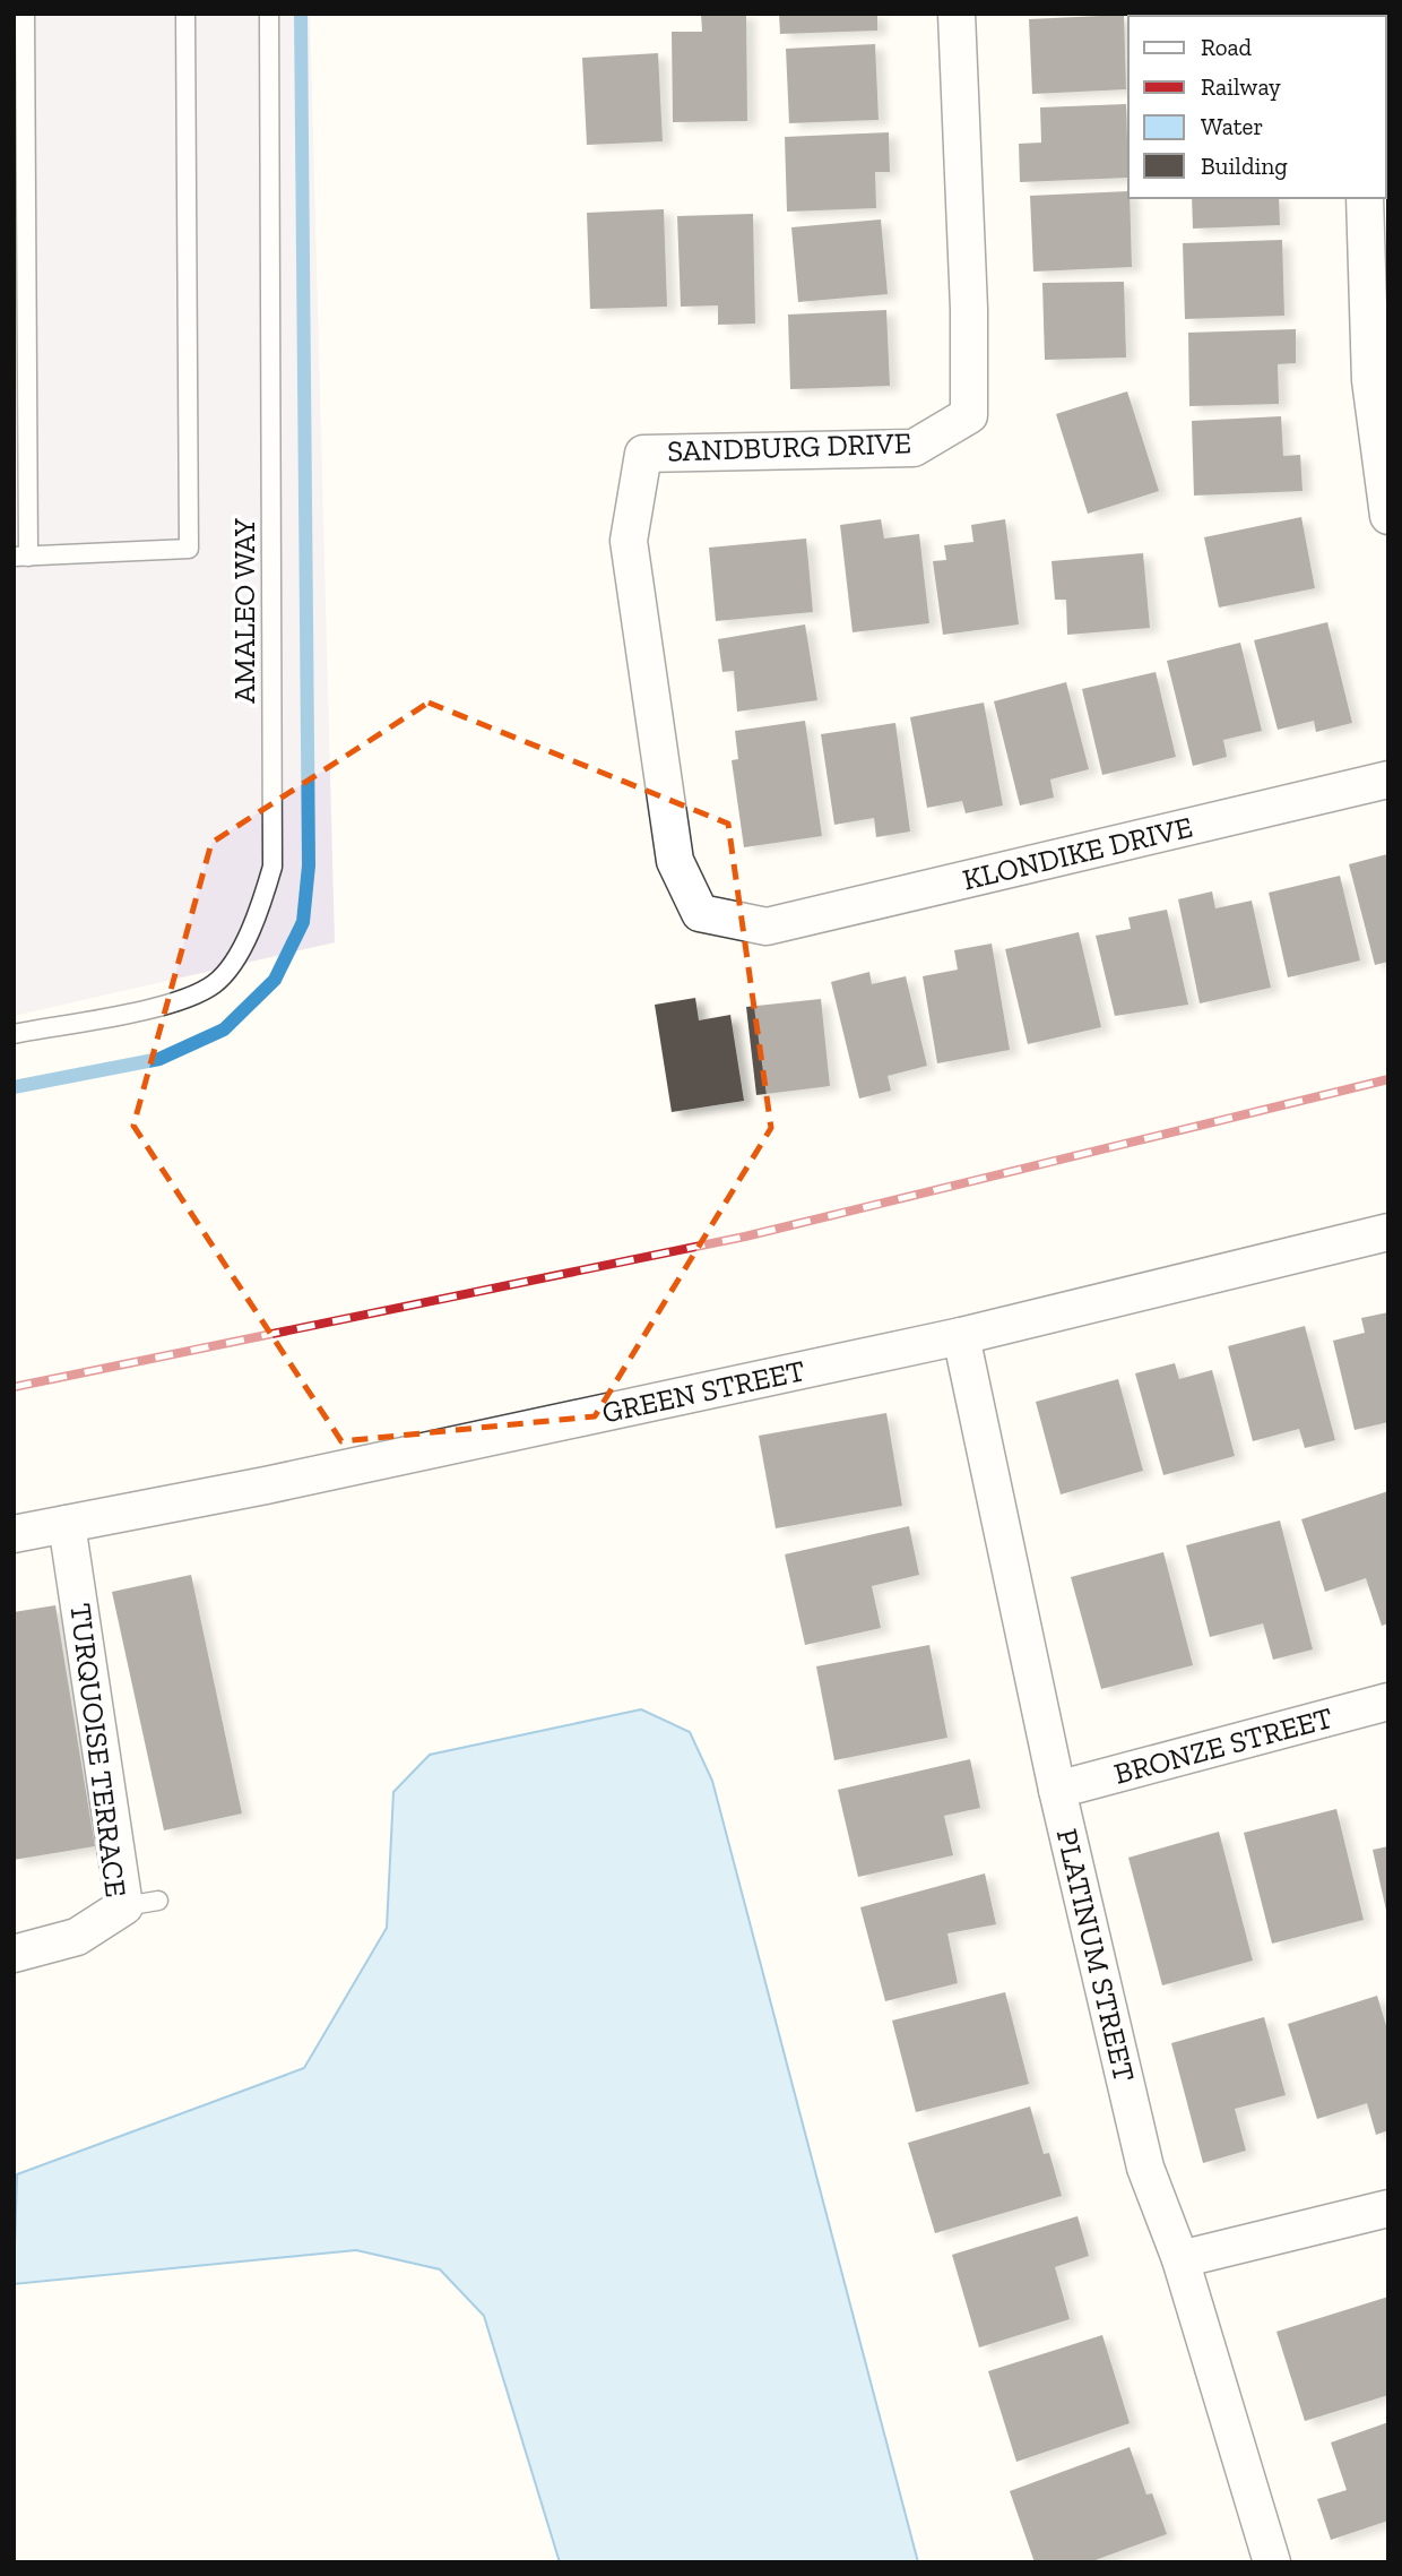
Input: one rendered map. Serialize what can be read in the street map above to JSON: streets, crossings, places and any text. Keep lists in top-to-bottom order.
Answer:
{
  "streets": {
    "street": [
      "SANDBURG DRIVE",
      "KLONDIKE DRIVE",
      "GREEN STREET",
      "BRONZE STREET",
      "TURQUOISE TERRACE",
      "PLATINUM STREET"
    ],
    "lane": ["AMALEO WAY"]
  },
  "crossings": [
    ["SANDBURG DRIVE", "KLONDIKE DRIVE"],
    ["GREEN STREET", "TURQUOISE TERRACE"],
    ["GREEN STREET", "PLATINUM STREET"],
    ["BRONZE STREET", "PLATINUM STREET"]
  ],
  "legend": [
    "Road",
    "Railway",
    "Water",
    "Building"
  ]
}
